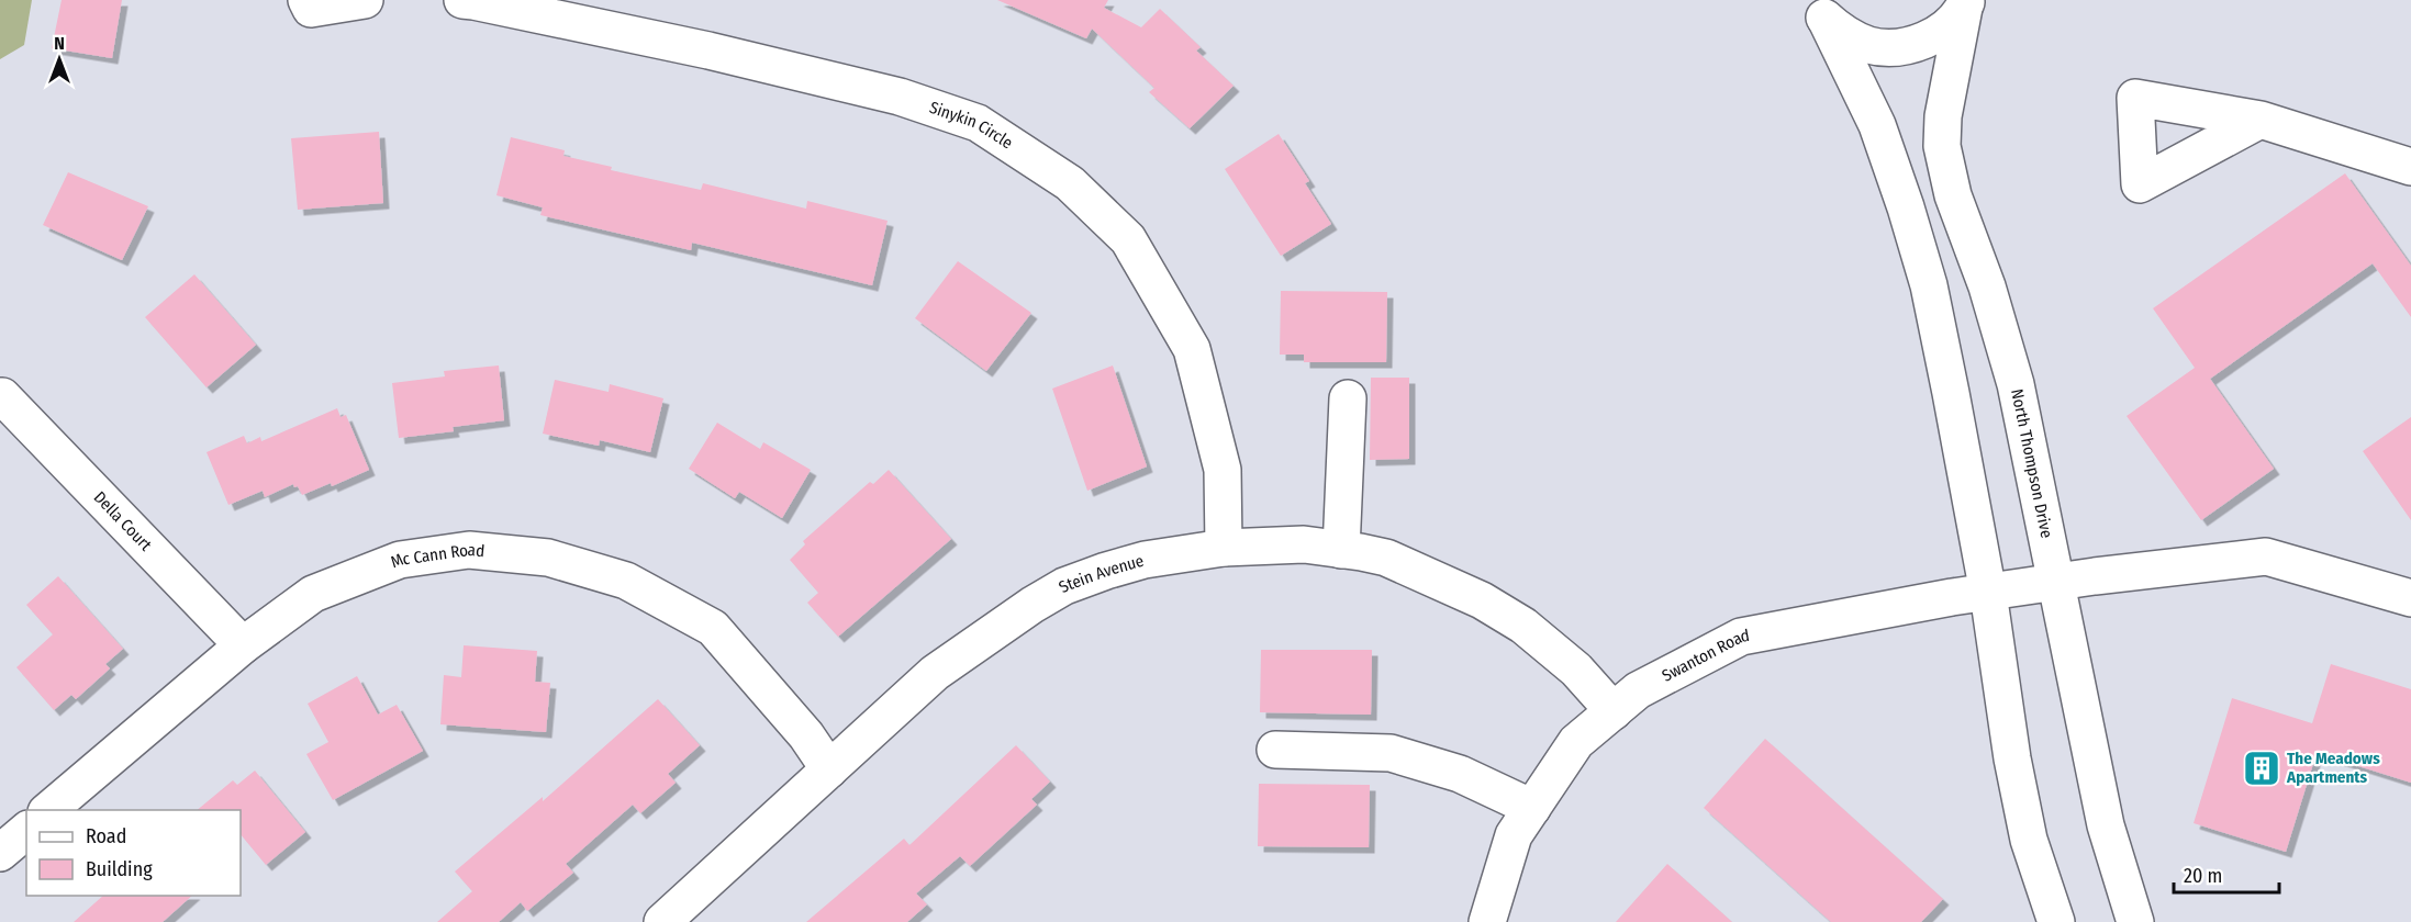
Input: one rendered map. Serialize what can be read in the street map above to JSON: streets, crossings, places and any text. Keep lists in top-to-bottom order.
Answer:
{
  "streets": {
    "street": [
      "Sinykin Circle",
      "North Thompson Drive",
      "Della Court",
      "Mc Cann Road",
      "Stein Avenue",
      "Swanton Road"
    ]
  },
  "crossings": [
    ["Sinykin Circle", "Stein Avenue"],
    ["North Thompson Drive", "Swanton Road"],
    ["Della Court", "Mc Cann Road"],
    ["Mc Cann Road", "Stein Avenue"],
    ["Stein Avenue", "Swanton Road"]
  ],
  "places": {
    "building": ["The Meadows Apartments"]
  },
  "legend": ["Road", "Building"],
  "scale_bar": "20 m",
  "north": "top"
}
